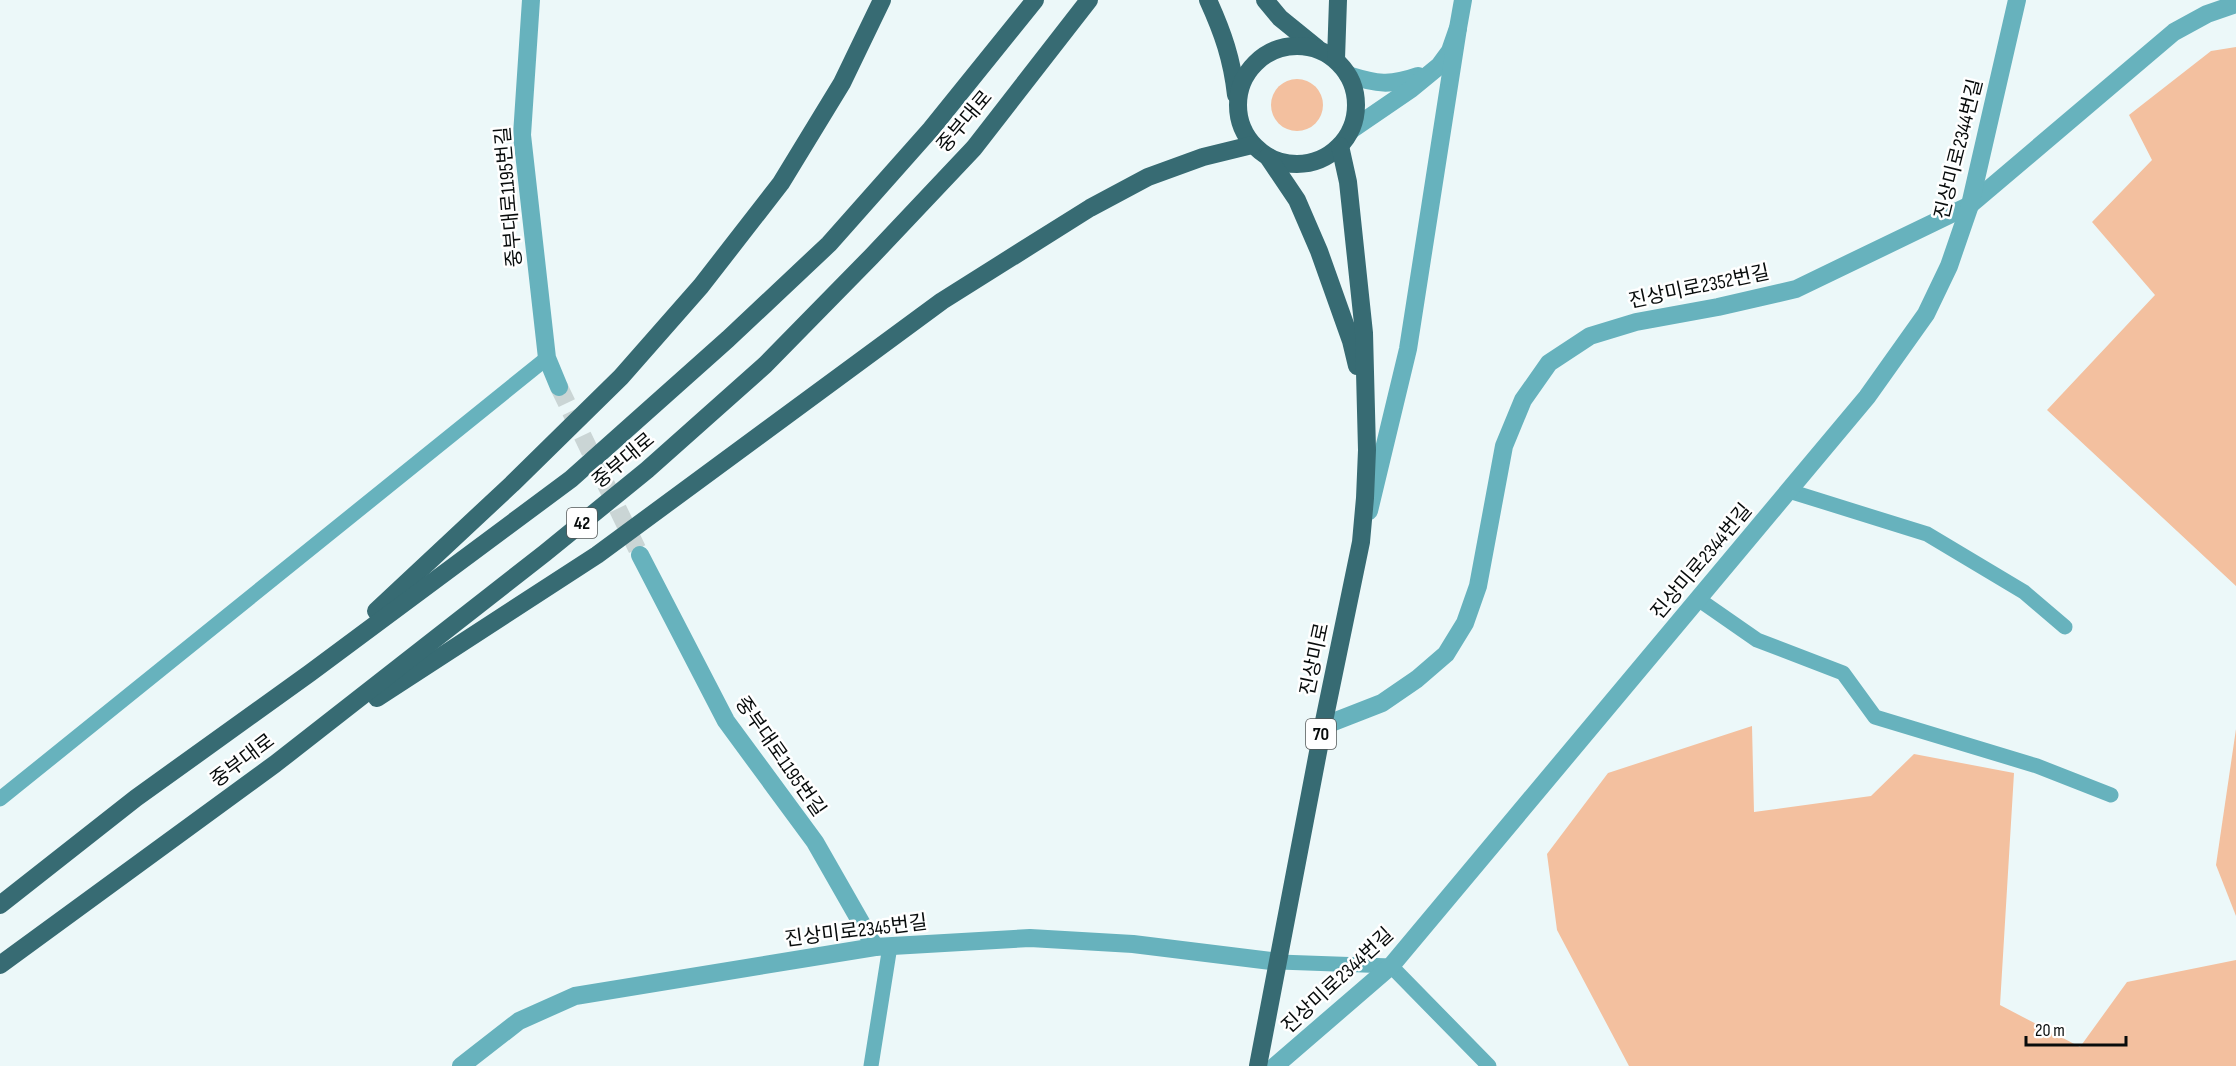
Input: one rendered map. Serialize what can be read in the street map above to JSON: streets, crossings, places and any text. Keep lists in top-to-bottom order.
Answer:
{
  "streets": {
    "main road": [
      "중부대로",
      "42",
      "진상미로",
      "70"
    ],
    "street": [
      "진상미로2344번길",
      "중부대로1195번길",
      "진상미로2352번길",
      "진상미로2345번길"
    ]
  },
  "crossings": [
    ["진상미로2344번길", "진상미로2352번길"],
    ["중부대로1195번길", "진상미로2345번길"],
    ["진상미로2352번길", "진상미로"],
    ["진상미로", "진상미로2345번길"]
  ],
  "scale_bar": "20 m"
}
